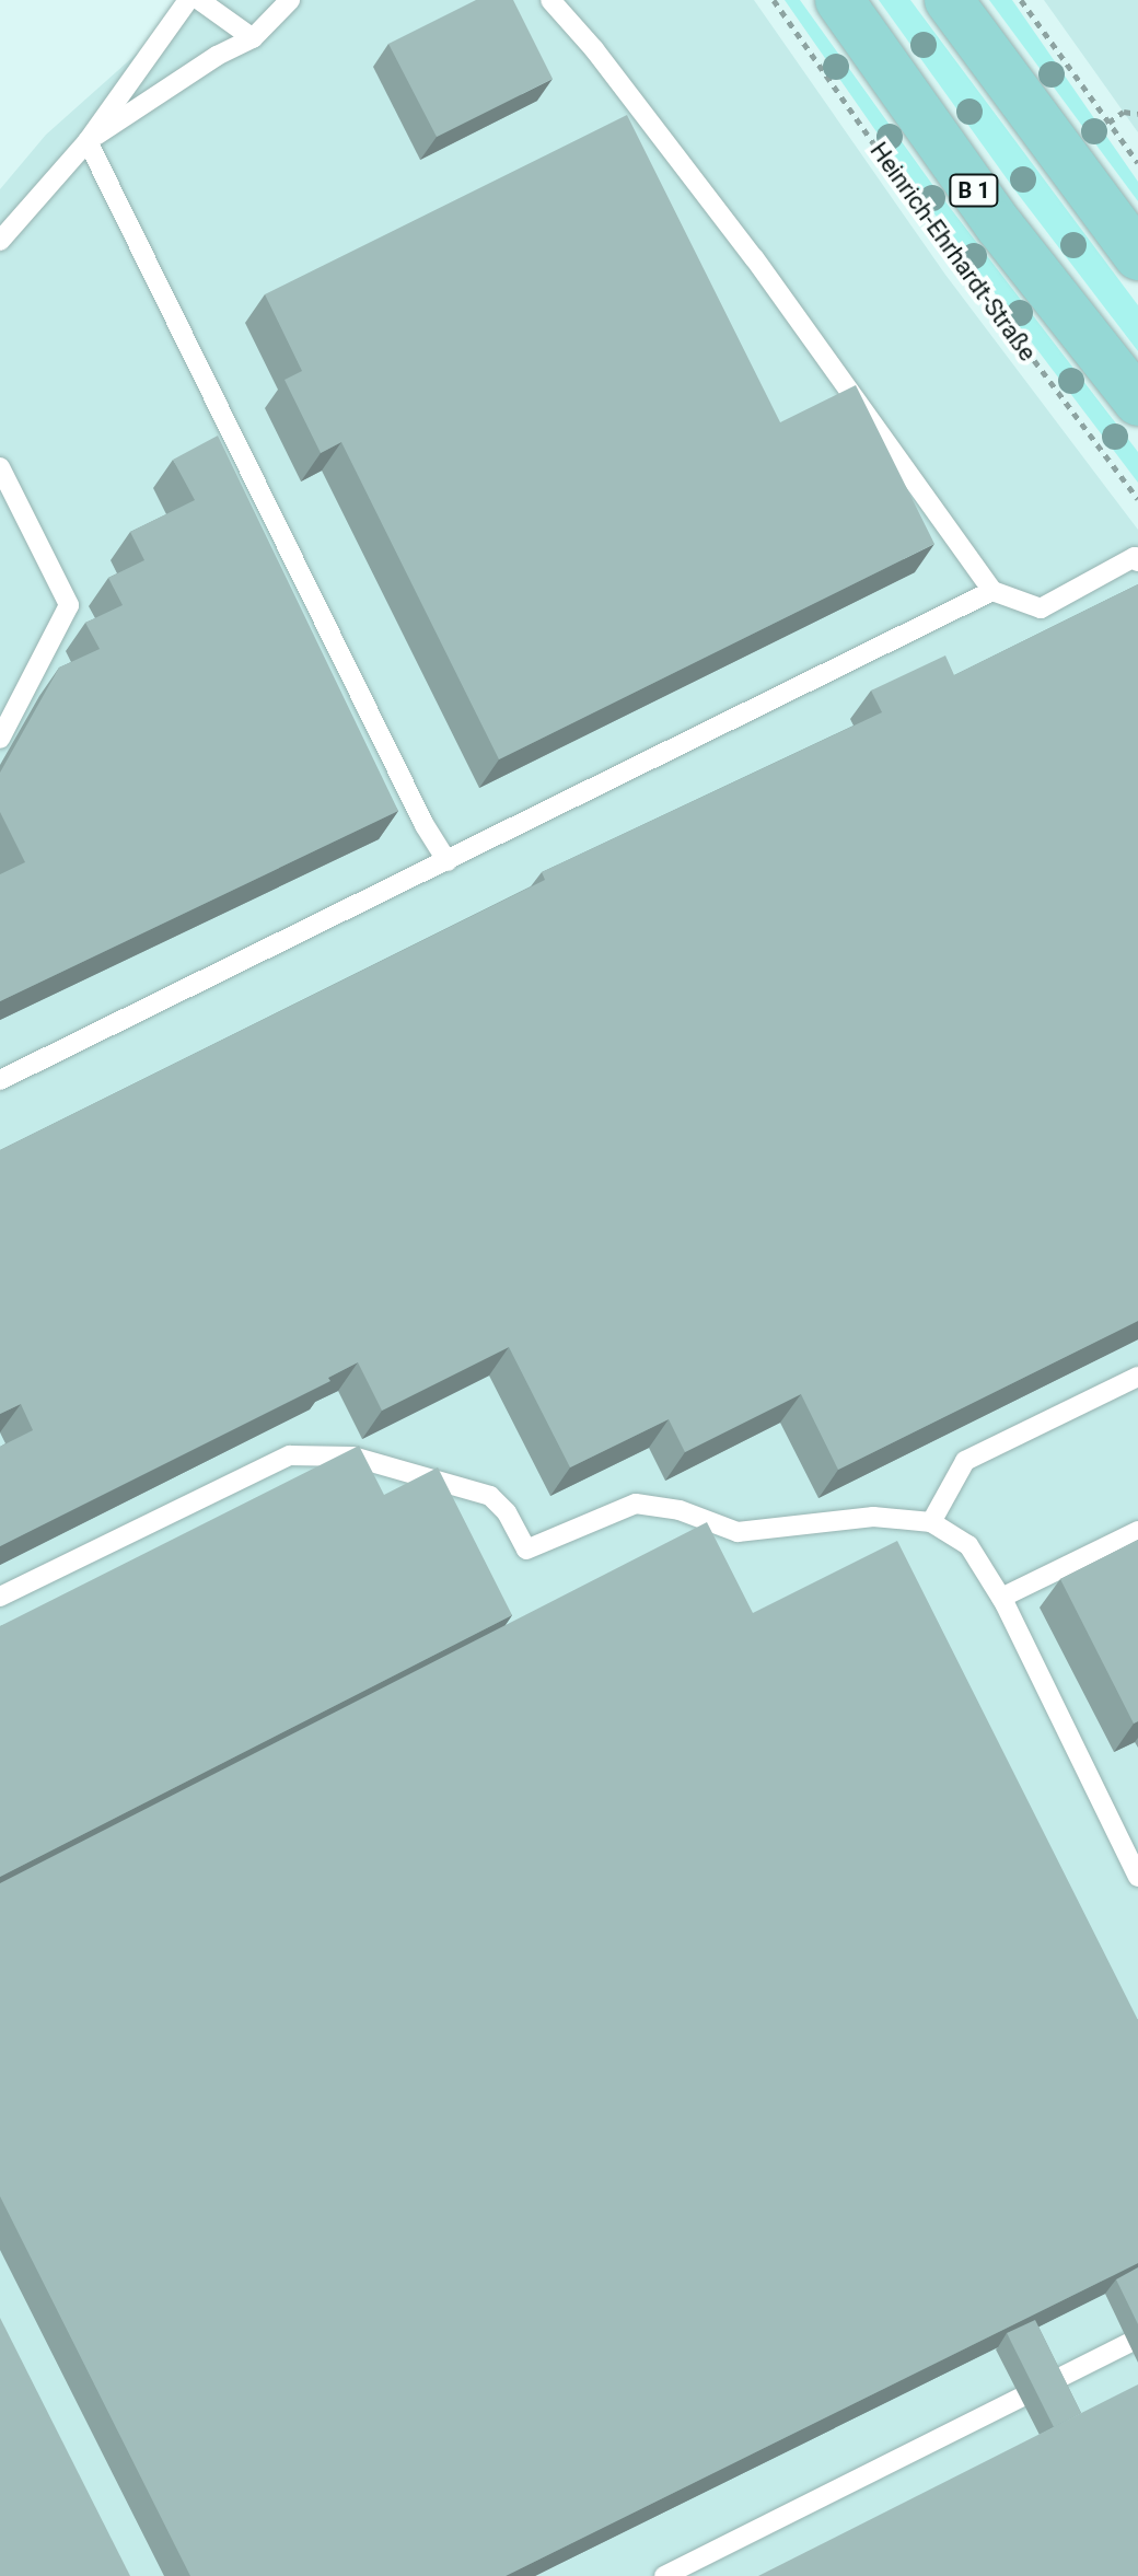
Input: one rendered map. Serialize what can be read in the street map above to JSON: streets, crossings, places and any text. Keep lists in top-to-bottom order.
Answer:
{
  "streets": {
    "main road": ["B 1"],
    "path": ["Heinrich-Ehrhardt-Straße"]
  }
}
